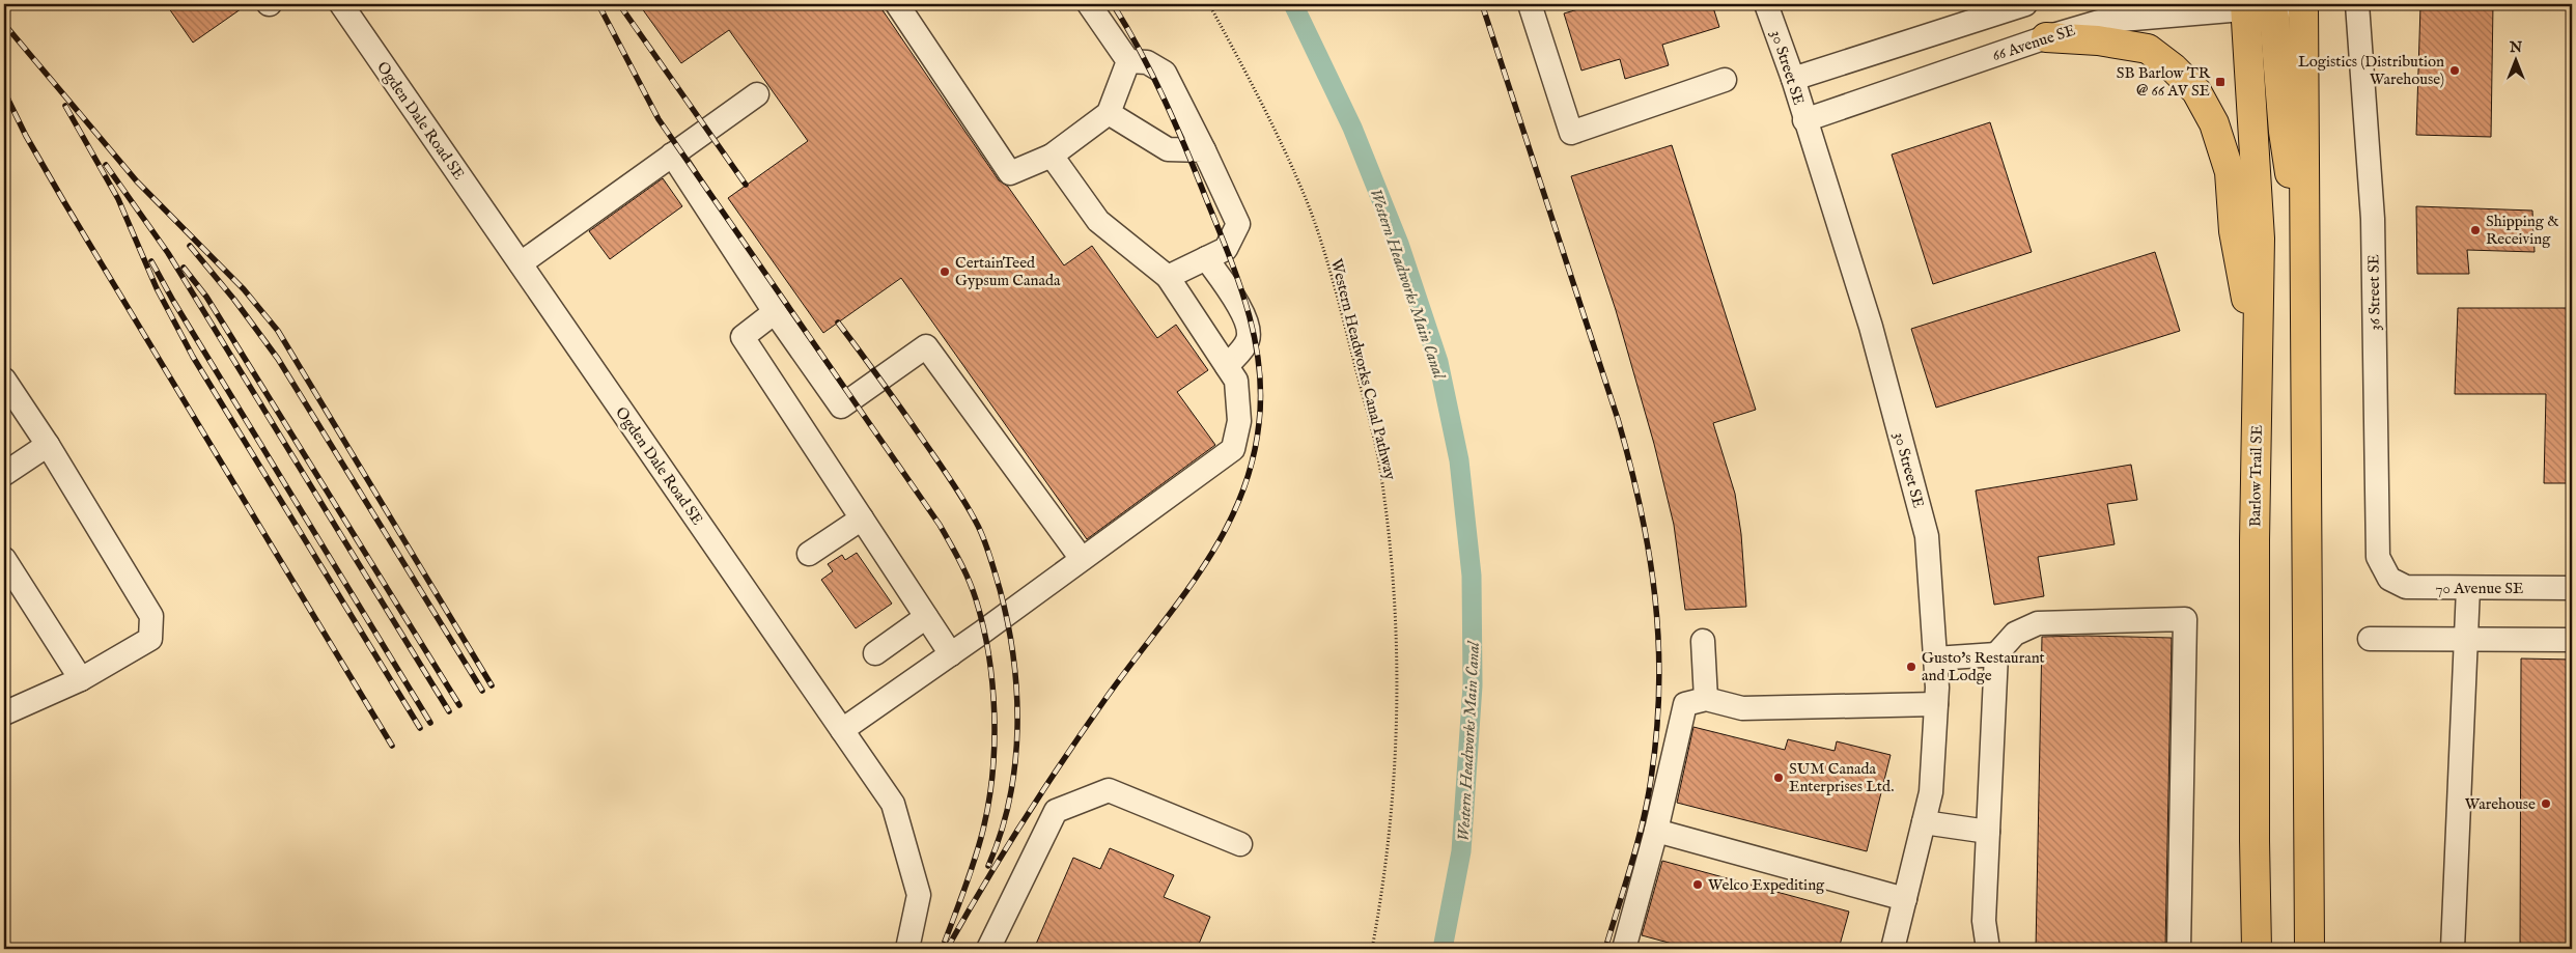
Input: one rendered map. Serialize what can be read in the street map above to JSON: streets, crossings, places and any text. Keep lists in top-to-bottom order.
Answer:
{
  "streets": {
    "main road": ["Barlow Trail SE"],
    "street": [
      "66 Avenue SE",
      "30 Street SE",
      "Ogden Dale Road SE",
      "36 Street SE",
      "70 Avenue SE"
    ],
    "path": ["Western Headworks Canal Pathway"]
  },
  "crossings": [
    ["66 Avenue SE", "30 Street SE"],
    ["66 Avenue SE", "Barlow Trail SE"],
    ["36 Street SE", "70 Avenue SE"]
  ],
  "water": ["Western Headworks Main Canal"],
  "places": {
    "other": [
      "Logistics (Distribution Warehouse)",
      "Shipping & Receiving",
      "CertainTeed Gypsum Canada",
      "Gusto's Restaurant and Lodge",
      "SUM Canada Enterprises Ltd.",
      "Warehouse",
      "Welco Expediting"
    ],
    "transit": ["SB Barlow TR @ 66 AV SE"]
  },
  "north": "top"
}
